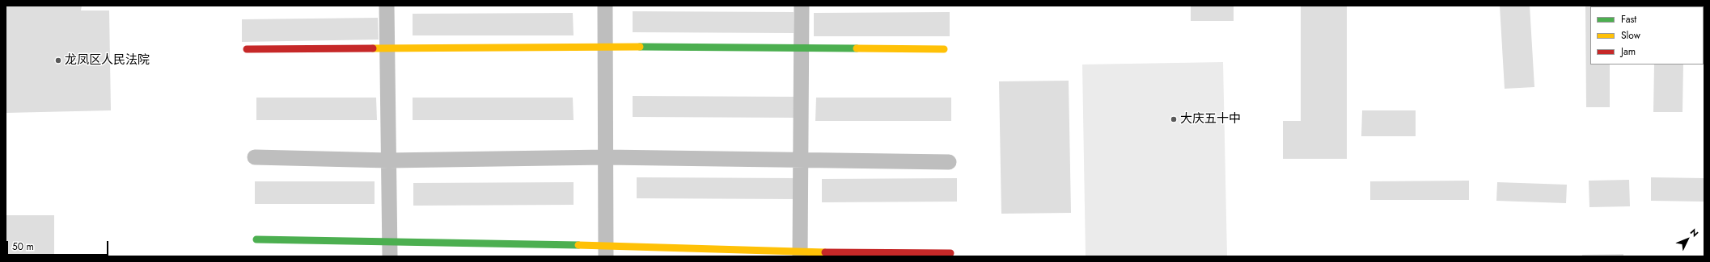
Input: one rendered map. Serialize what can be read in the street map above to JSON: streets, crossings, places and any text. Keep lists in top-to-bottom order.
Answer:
{
  "places": ["龙凤区人民法院", "大庆五十中"],
  "legend": ["Fast", "Slow", "Jam"],
  "scale_bar": "50 m",
  "north": "top right"
}
